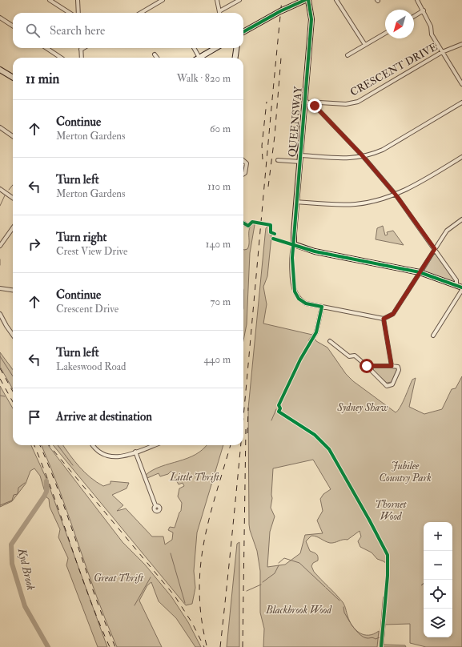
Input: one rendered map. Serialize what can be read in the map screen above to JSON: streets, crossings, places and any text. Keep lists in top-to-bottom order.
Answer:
{
  "streets": {
    "street": ["CRESCENT DRIVE", "QUEENSWAY"]
  },
  "water": ["Kyd Brook"],
  "parks": [
    "Sydney Shaw",
    "Jubilee Country Park",
    "Little Thrift",
    "Thornet Wood",
    "Great Thrift",
    "Blackbrook Wood"
  ],
  "north": "bottom left",
  "page": {
    "search": "Search here",
    "heading": ["11 min", "Walk · 820 m"],
    "list": [
      ["Continue", "Merton Gardens", "60 m"],
      ["Turn left", "Merton Gardens", "110 m"],
      ["Turn right", "Crest View Drive", "140 m"],
      ["Continue", "Crescent Drive", "70 m"],
      ["Turn left", "Lakeswood Road", "440 m"],
      "Arrive at destination"
    ],
    "map_buttons": ["+", "−"]
  }
}
